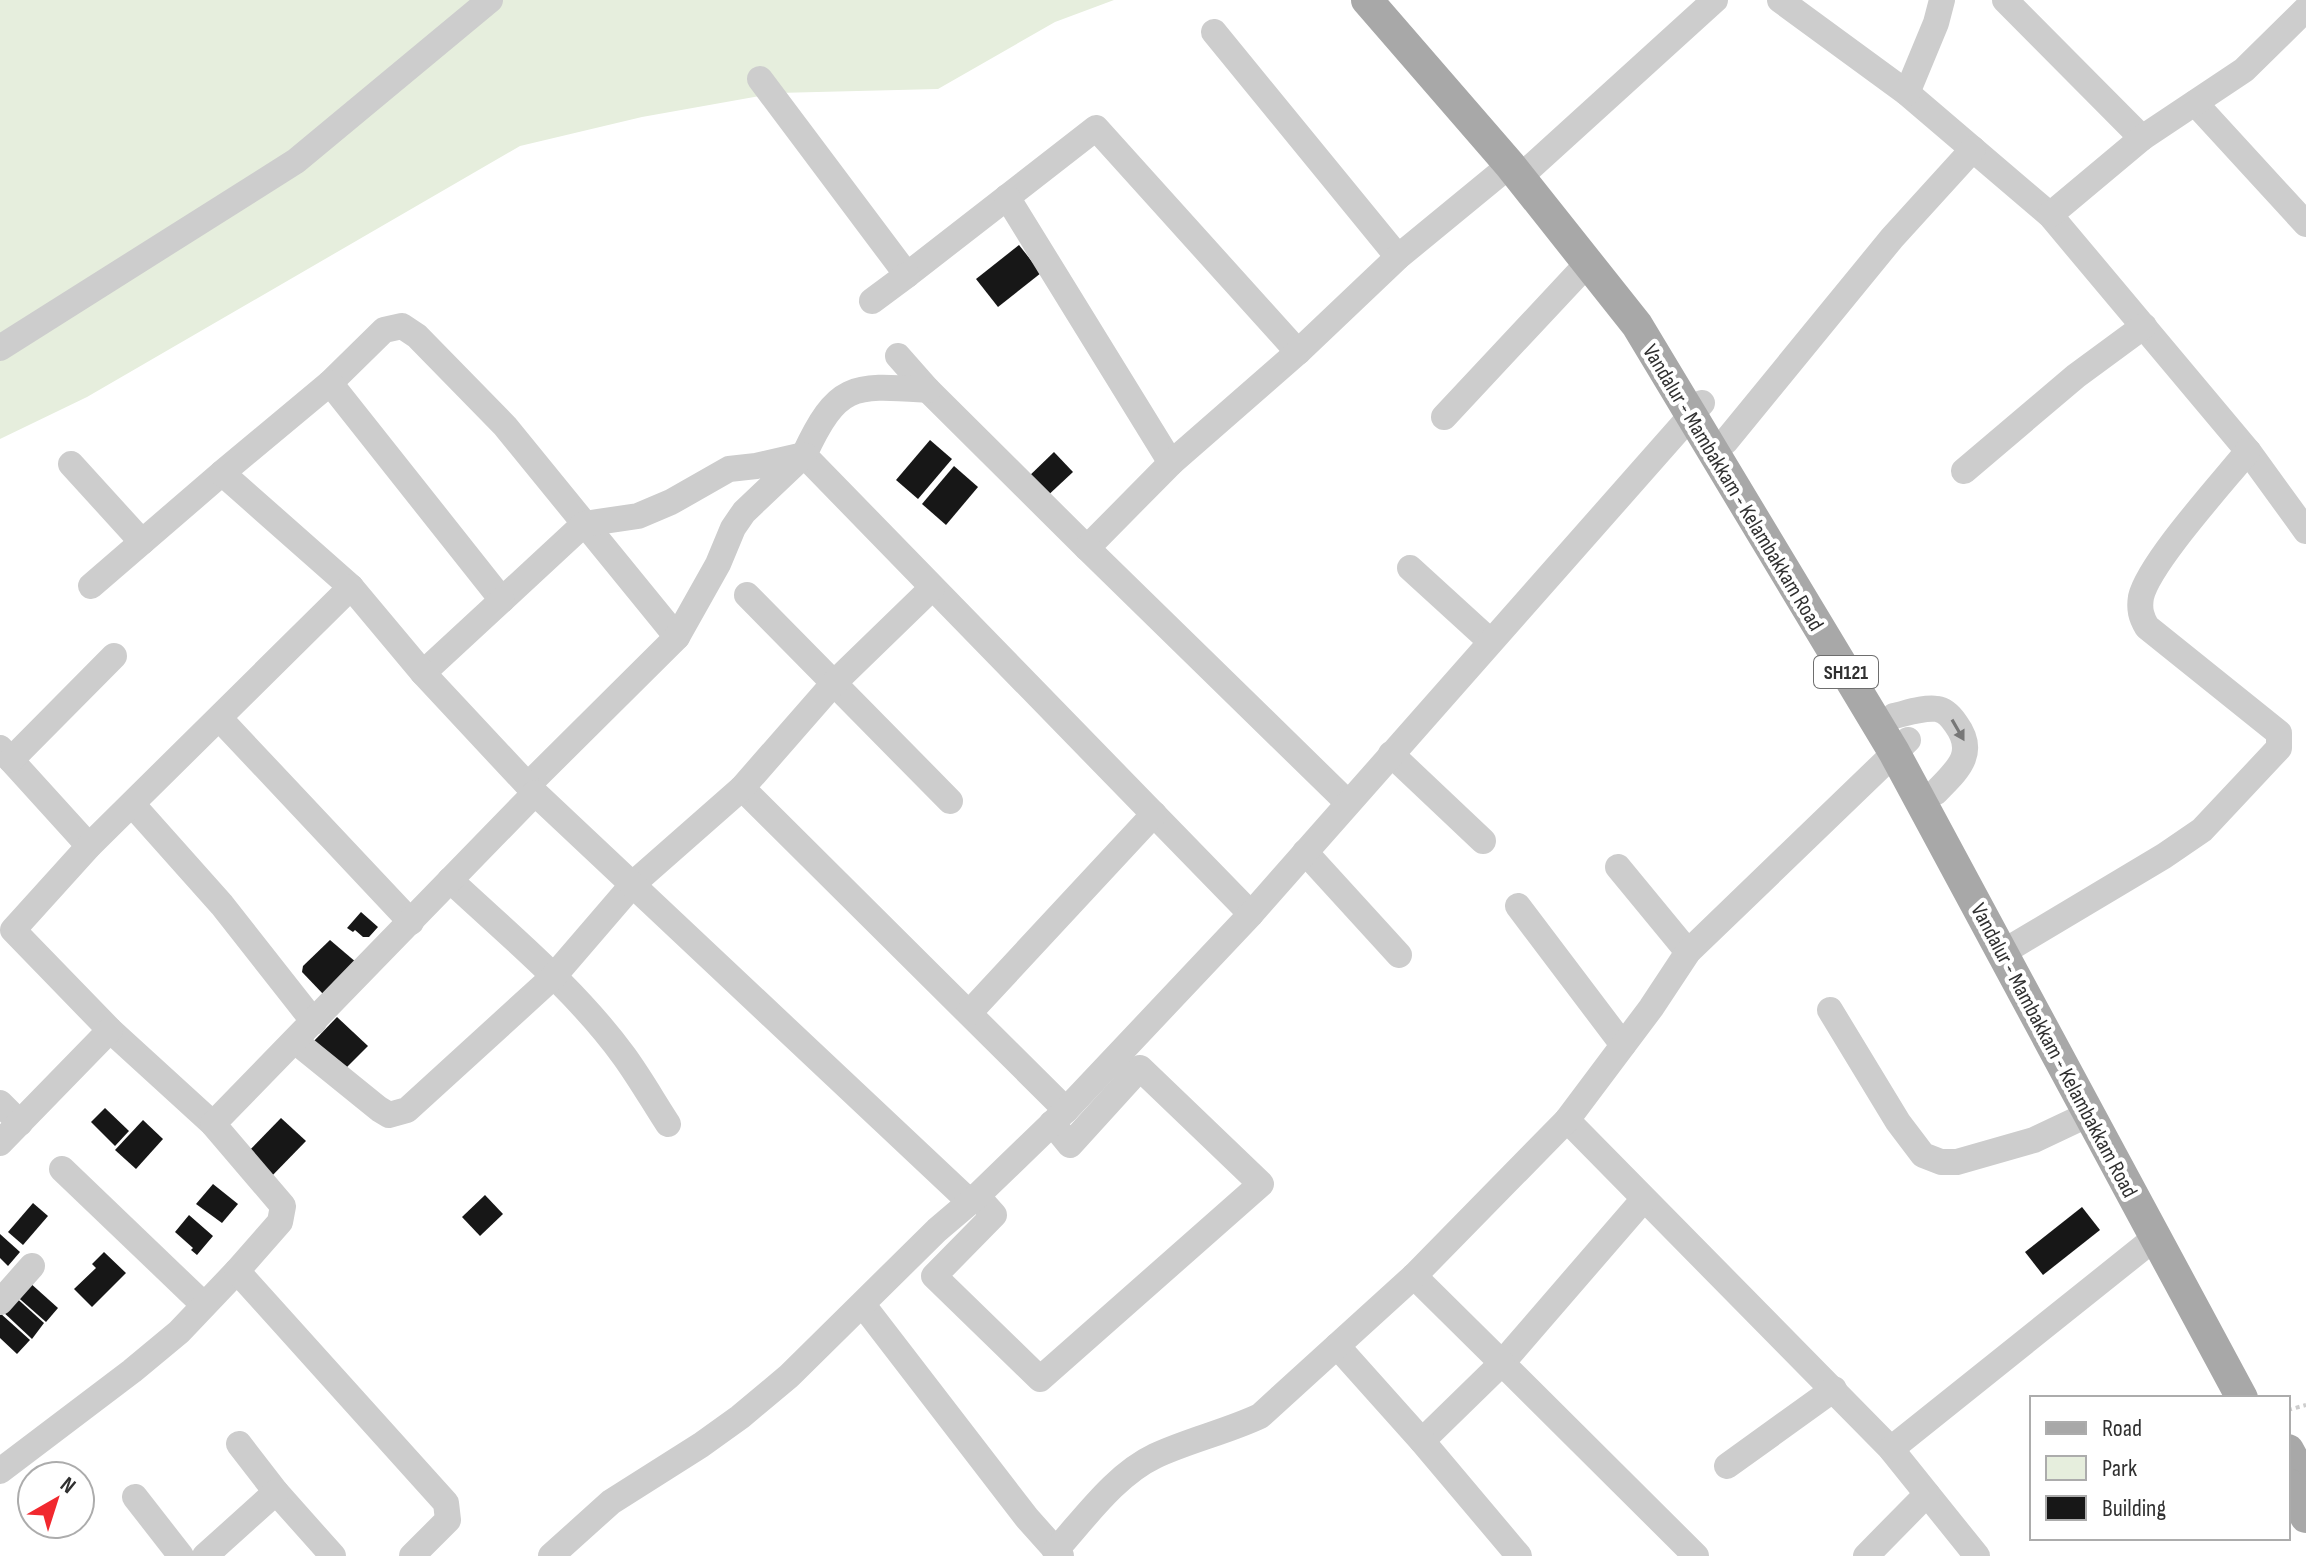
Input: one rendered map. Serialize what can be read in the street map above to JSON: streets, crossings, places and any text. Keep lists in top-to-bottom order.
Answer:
{
  "streets": {
    "main road": ["Vandalur - Mambakkam - Kelambakkam Road", "SH121"]
  },
  "legend": ["Road", "Park", "Building"],
  "north": "top right"
}
